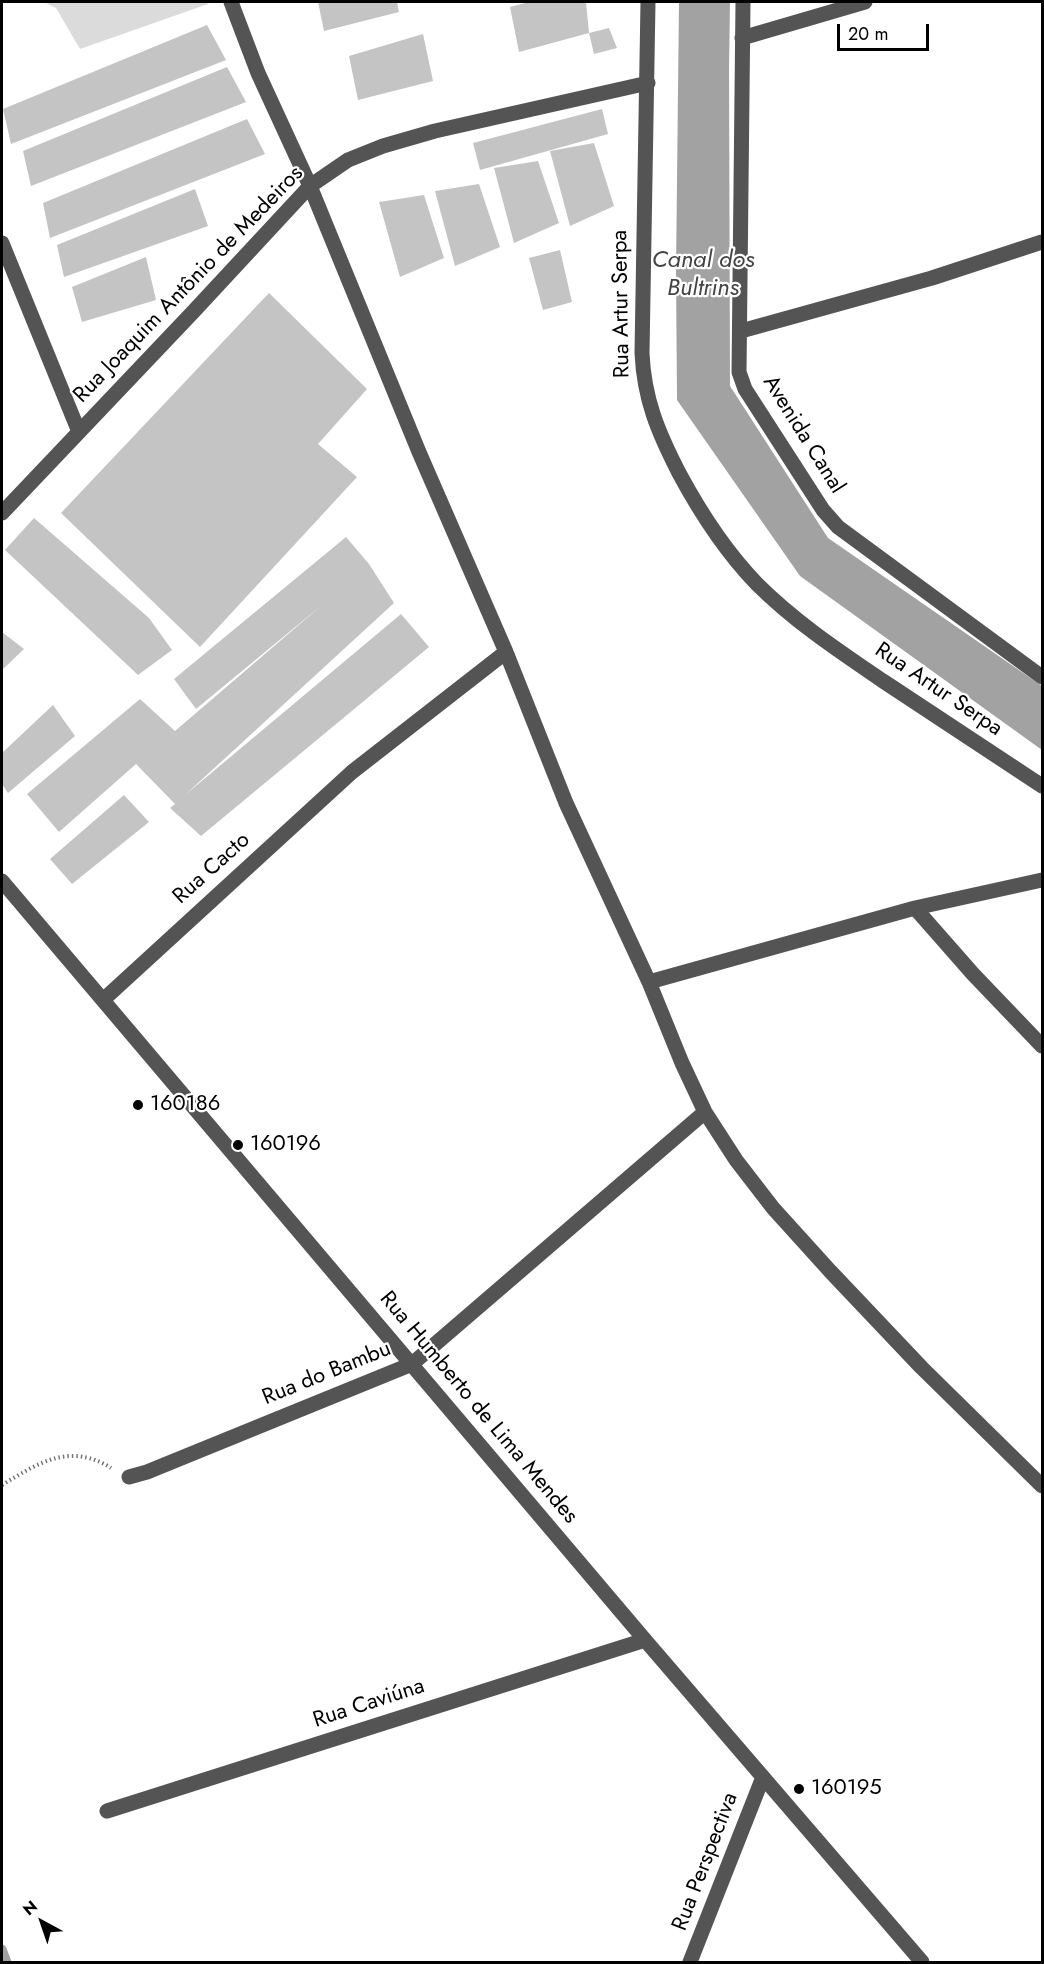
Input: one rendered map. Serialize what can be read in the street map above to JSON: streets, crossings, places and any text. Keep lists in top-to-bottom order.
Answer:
{
  "streets": {
    "street": [
      "Rua Joaquim Antônio de Medeiros",
      "Rua Artur Serpa",
      "Avenida Canal",
      "Rua Cacto",
      "Rua do Bambu",
      "Rua Humberto de Lima Mendes",
      "Rua Caviúna",
      "Rua Perspectiva"
    ]
  },
  "crossings": [
    ["Rua Joaquim Antônio de Medeiros", "Rua Artur Serpa"],
    ["Rua Cacto", "Rua Humberto de Lima Mendes"],
    ["Rua do Bambu", "Rua Humberto de Lima Mendes"],
    ["Rua Humberto de Lima Mendes", "Rua Caviúna"],
    ["Rua Humberto de Lima Mendes", "Rua Perspectiva"]
  ],
  "water": ["Canal dos Bultrins"],
  "places": ["160186", "160196", "160195"],
  "scale_bar": "20 m",
  "north": "top left"
}
